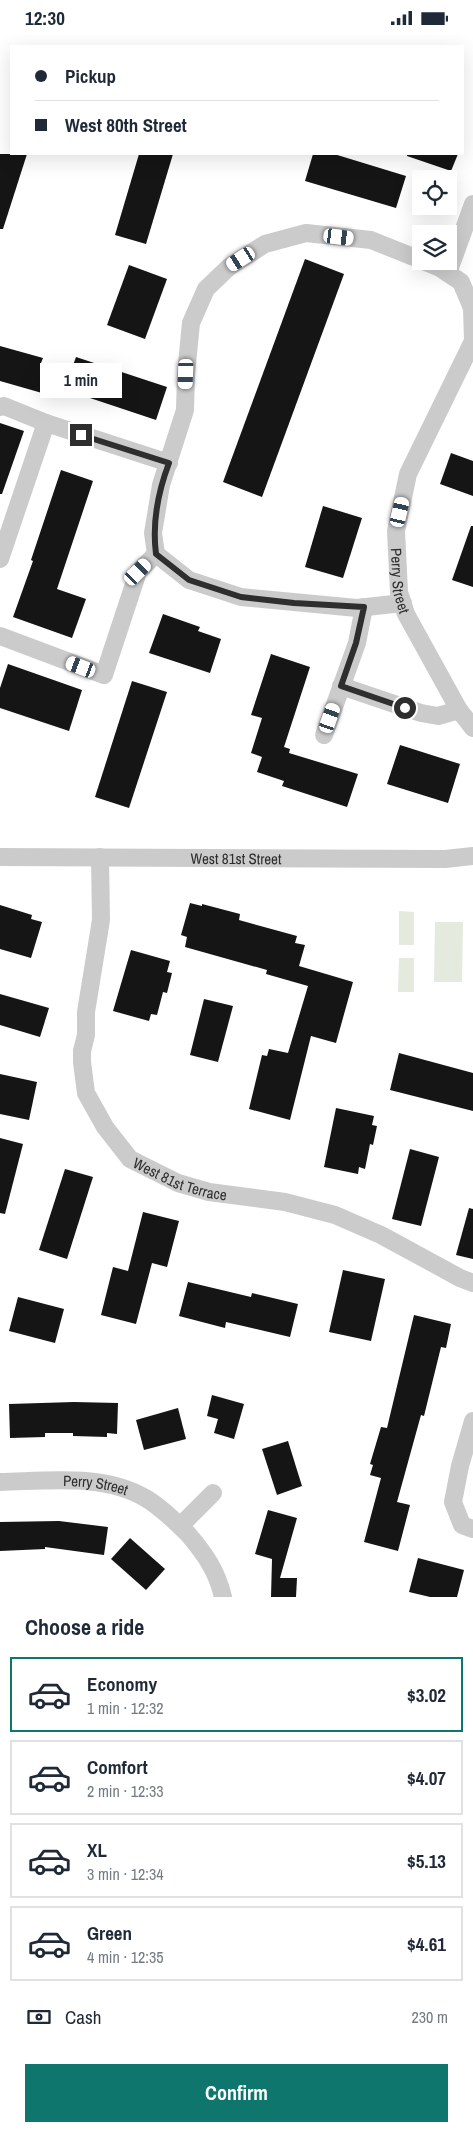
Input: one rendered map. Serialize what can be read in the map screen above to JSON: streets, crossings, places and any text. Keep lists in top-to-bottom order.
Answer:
{
  "streets": {
    "street": ["Perry Street", "West 81st Street", "West 81st Terrace"]
  },
  "crossings": [
    ["West 81st Street", "West 81st Terrace"]
  ],
  "page": {
    "status": "12:30",
    "banner": ["Pickup", "West 80th Street"],
    "bubble": "1 min",
    "heading": "Choose a ride",
    "list": [
      {
        "name": "Economy",
        "note": "1 min · 12:32",
        "value": "$3.02"
      },
      {
        "name": "Comfort",
        "note": "2 min · 12:33",
        "value": "$4.07"
      },
      {
        "name": "XL",
        "note": "3 min · 12:34",
        "value": "$5.13"
      },
      {
        "name": "Green",
        "note": "4 min · 12:35",
        "value": "$4.61"
      }
    ],
    "pay": ["Cash", "230 m"],
    "buttons": "Confirm"
  }
}
